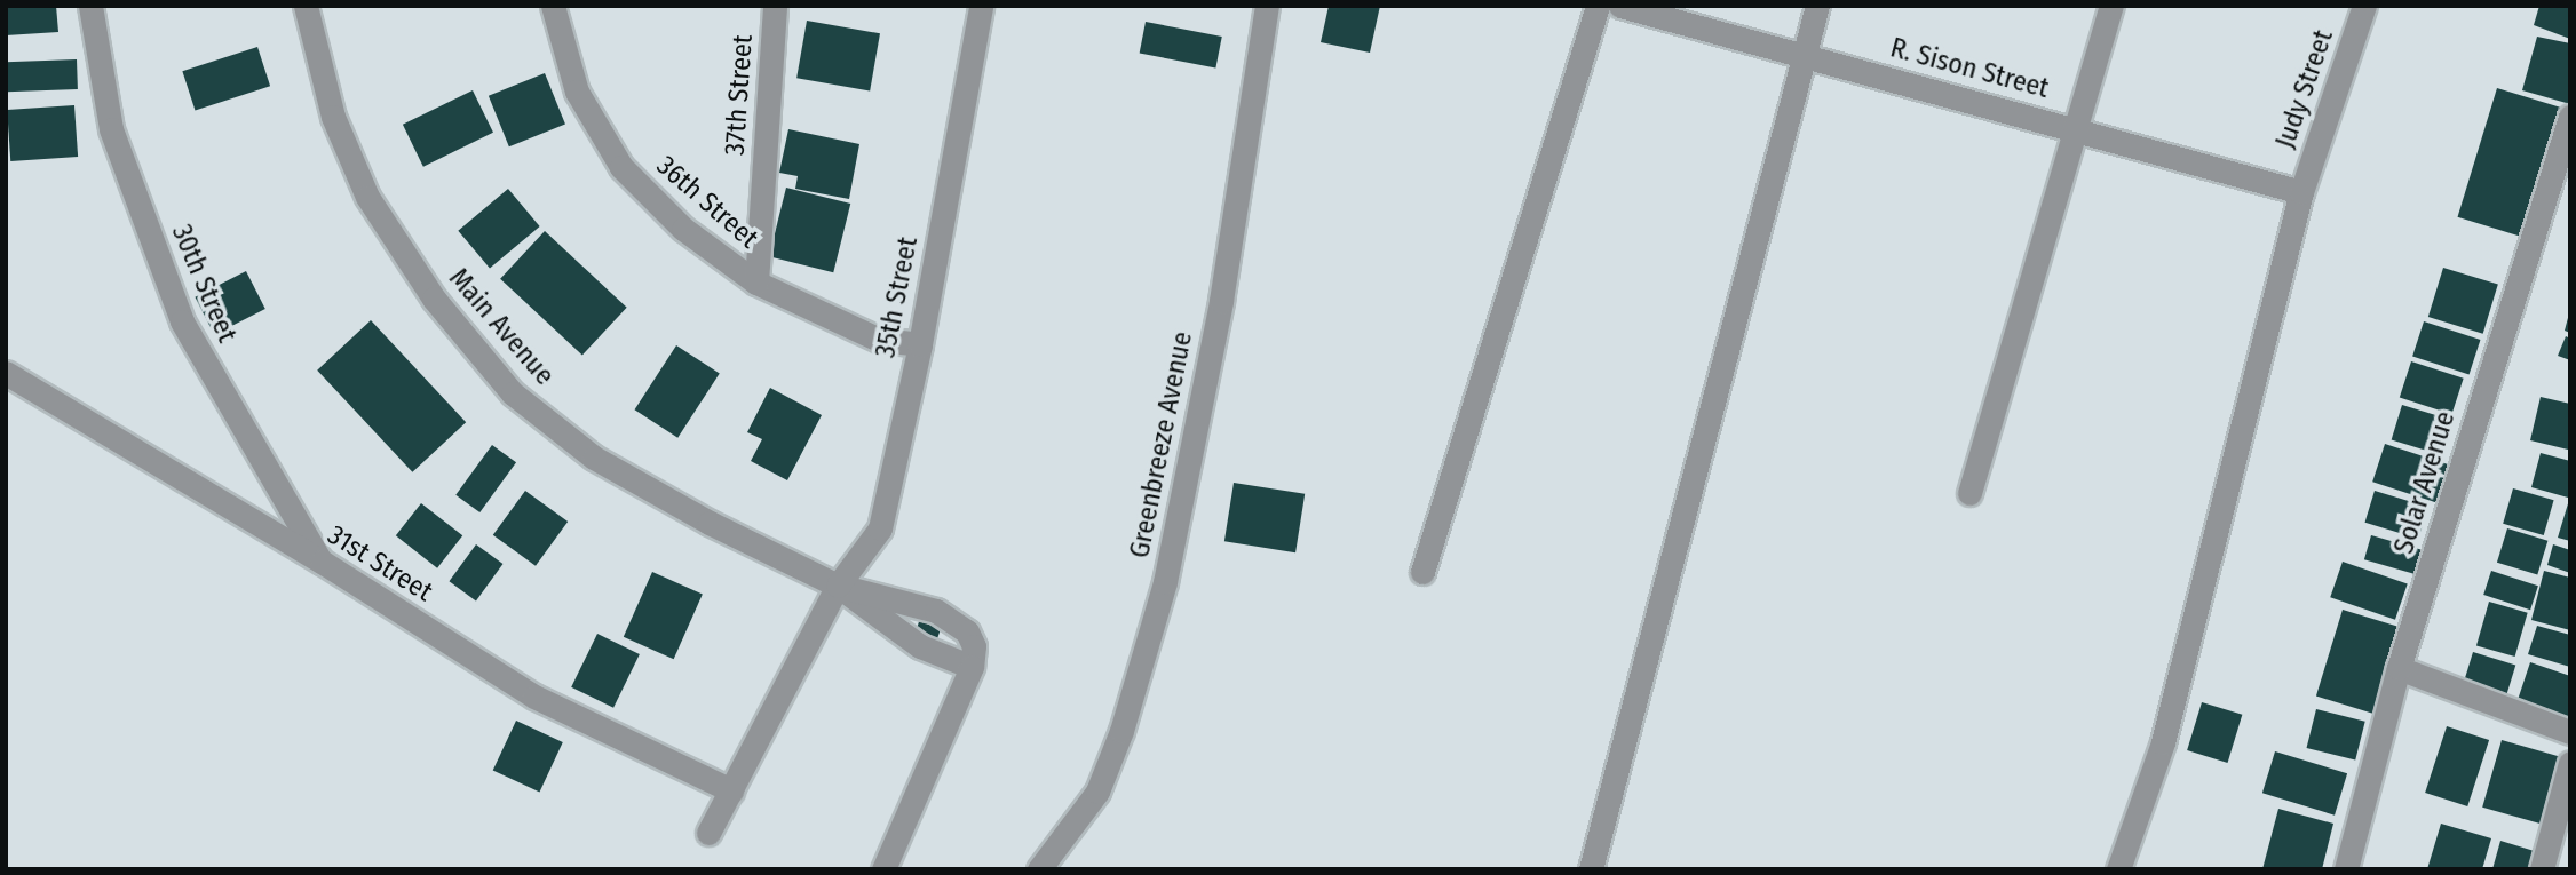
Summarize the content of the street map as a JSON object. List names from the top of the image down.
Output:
{
  "streets": {
    "street": [
      "R. Sison Street",
      "Judy Street",
      "37th Street",
      "36th Street",
      "30th Street",
      "35th Street",
      "Main Avenue",
      "Greenbreeze Avenue",
      "Solar Avenue",
      "31st Street"
    ]
  },
  "crossings": [
    ["R. Sison Street", "Judy Street"],
    ["37th Street", "36th Street"],
    ["36th Street", "35th Street"],
    ["30th Street", "31st Street"],
    ["35th Street", "Main Avenue"]
  ]
}
